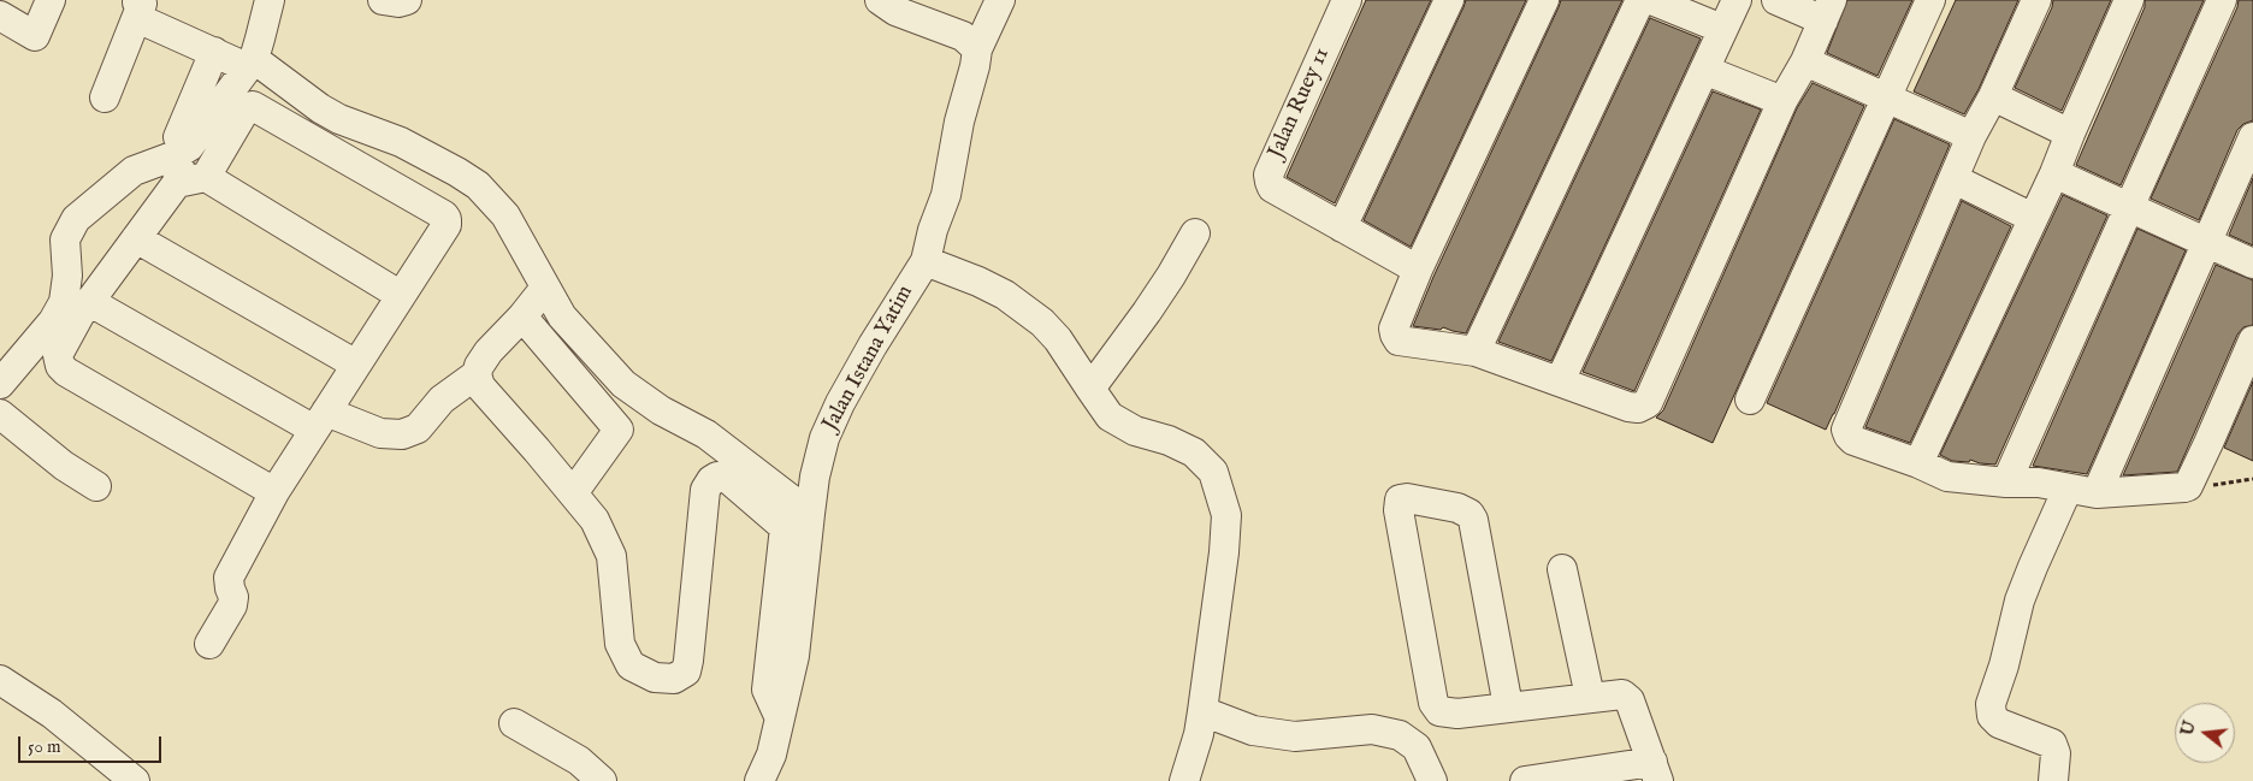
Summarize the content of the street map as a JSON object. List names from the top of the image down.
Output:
{
  "streets": {
    "street": ["Jalan Ruey 11", "Jalan Istana Yatim"]
  },
  "scale_bar": "50 m",
  "north": "left"
}
